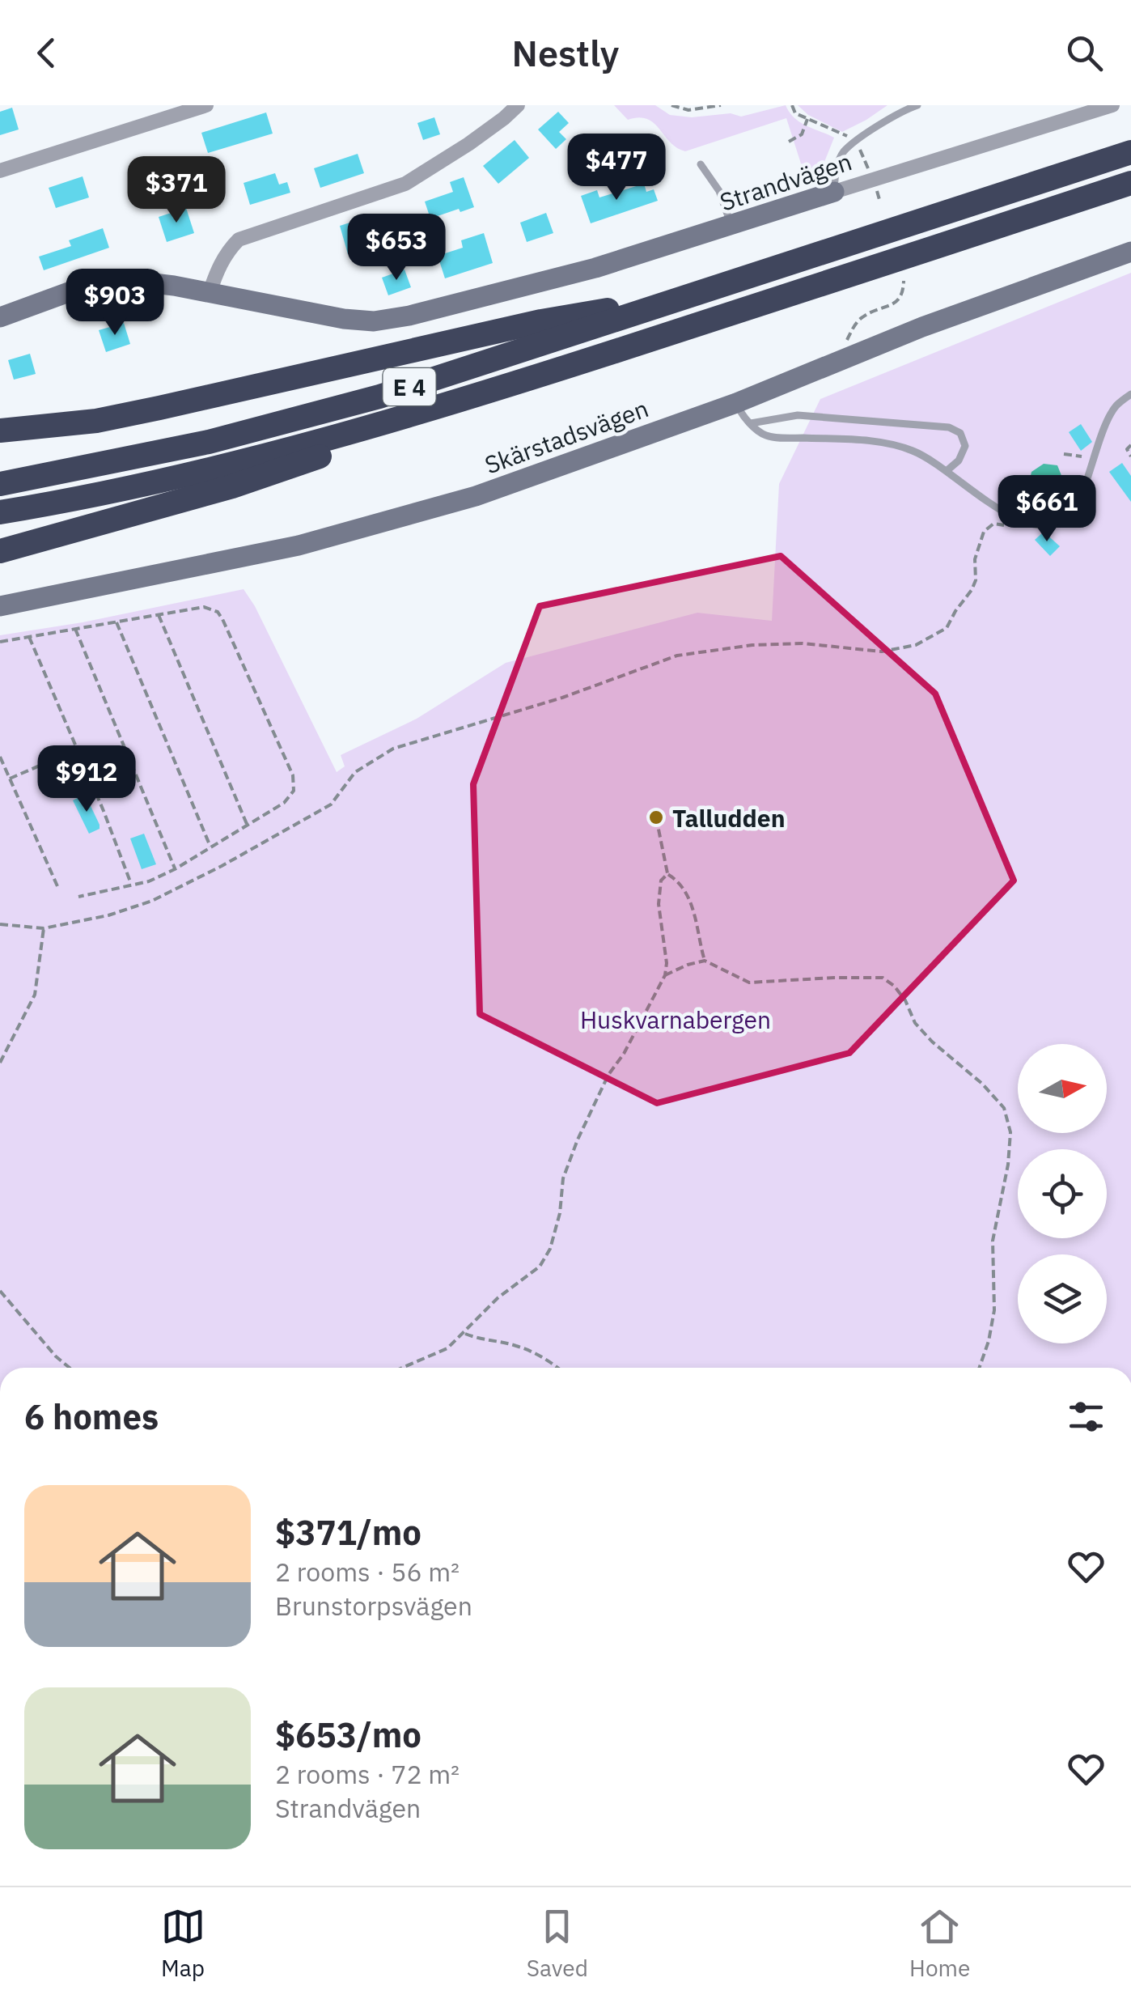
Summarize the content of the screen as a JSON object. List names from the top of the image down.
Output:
{
  "streets": {
    "highway": ["E 4"],
    "main road": ["Strandvägen", "Skärstadsvägen"]
  },
  "parks": ["Huskvarnabergen"],
  "places": ["Talludden"],
  "north": "right",
  "page": {
    "header": "Nestly",
    "price": [
      "$477",
      "$371",
      "$653",
      "$903",
      "$661",
      "$912"
    ],
    "heading": "6 homes",
    "list": [
      {
        "name": "$371/mo",
        "note": "2 rooms · 56 m² · Brunstorpsvägen"
      },
      {
        "name": "$653/mo",
        "note": "2 rooms · 72 m² · Strandvägen"
      }
    ],
    "tabs": ["Map", "Saved", "Home"]
  }
}
